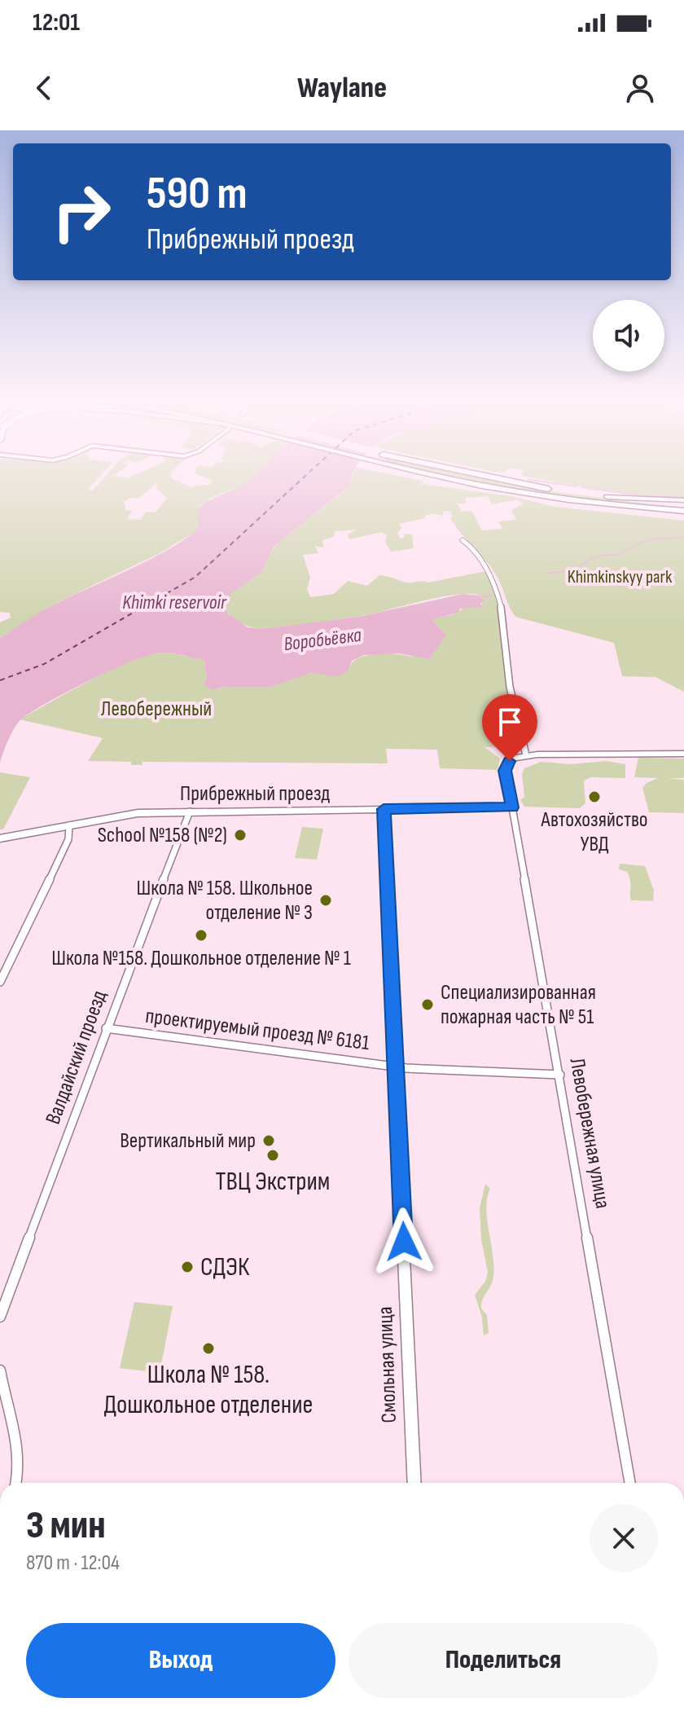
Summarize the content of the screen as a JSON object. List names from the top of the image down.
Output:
{
  "streets": {
    "street": [
      "Прибрежный проезд",
      "проектируемый проезд № 6181",
      "Валдайский проезд",
      "Левобережная улица",
      "Смольная улица"
    ]
  },
  "crossings": [
    ["Прибрежный проезд", "Валдайский проезд"],
    ["Прибрежный проезд", "Левобережная улица"],
    ["Прибрежный проезд", "Смольная улица"],
    ["проектируемый проезд № 6181", "Валдайский проезд"],
    ["проектируемый проезд № 6181", "Левобережная улица"],
    ["проектируемый проезд № 6181", "Смольная улица"]
  ],
  "water": ["Khimki reservoir", "Воробьёвка"],
  "parks": ["Khimkinskyy park", "Левобережный"],
  "places": [
    "Автохозяйство УВД",
    "School №158 (№2)",
    "Школа № 158. Школьное отделение № 3",
    "Школа №158. Дошкольное отделение № 1",
    "Cпециализированная пожарная часть № 51",
    "Вертикальный мир",
    "ТВЦ Экстрим",
    "СДЭК",
    "Школа № 158. Дошкольное отделение"
  ],
  "page": {
    "status": "12:01",
    "header": "Waylane",
    "turn": ["590 m", "Прибрежный проезд"],
    "heading": ["3 мин", "870 m · 12:04"],
    "buttons": ["Выход", "Поделиться"]
  }
}
